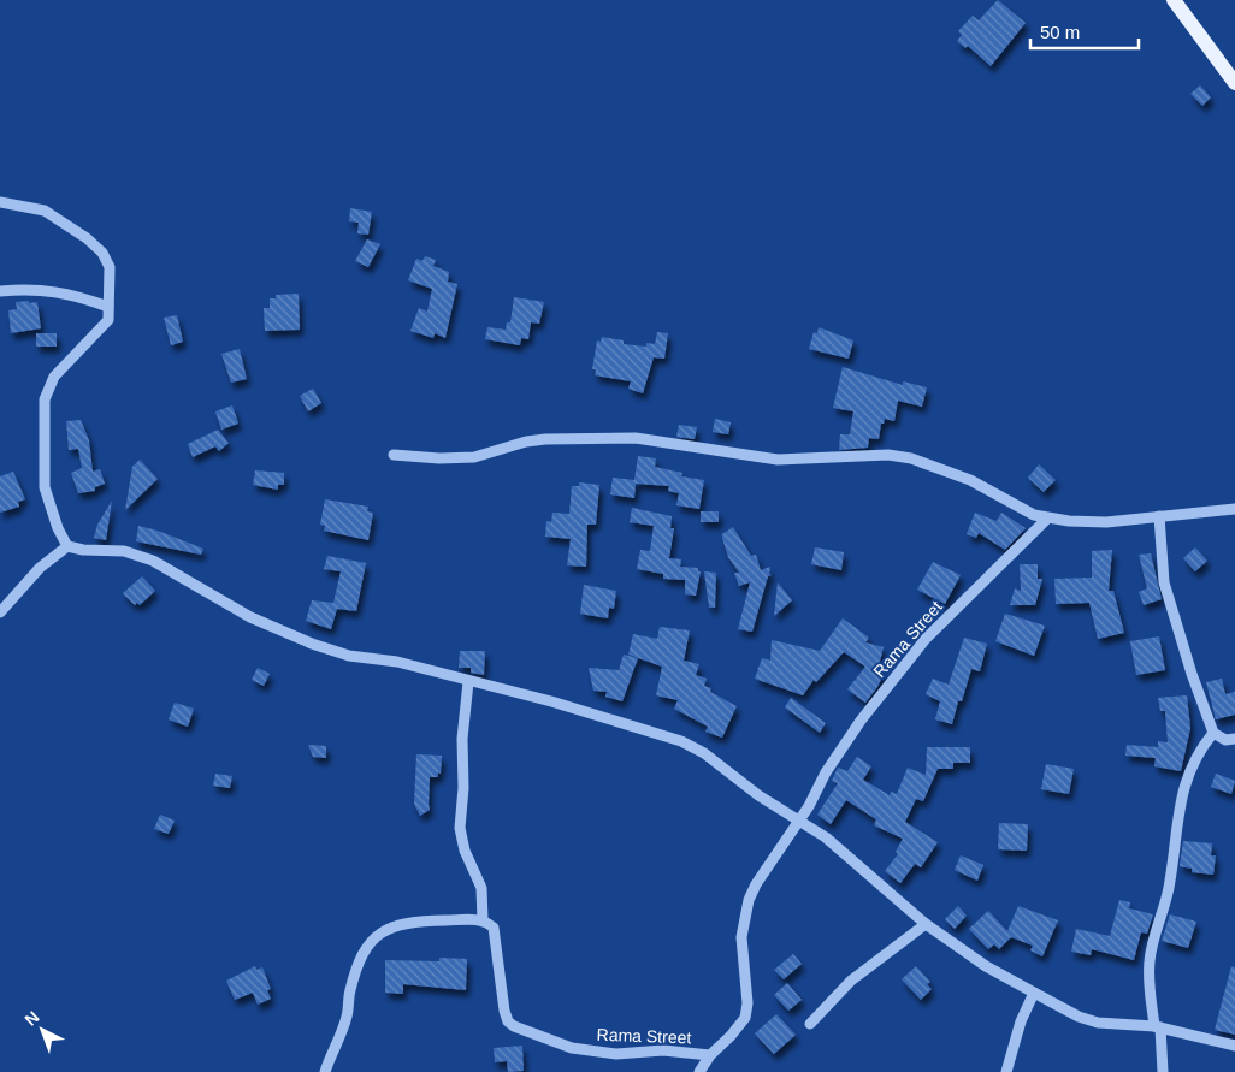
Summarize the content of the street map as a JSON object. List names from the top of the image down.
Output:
{
  "streets": {
    "street": ["Rama Street"]
  },
  "scale_bar": "50 m",
  "north": "top left"
}
